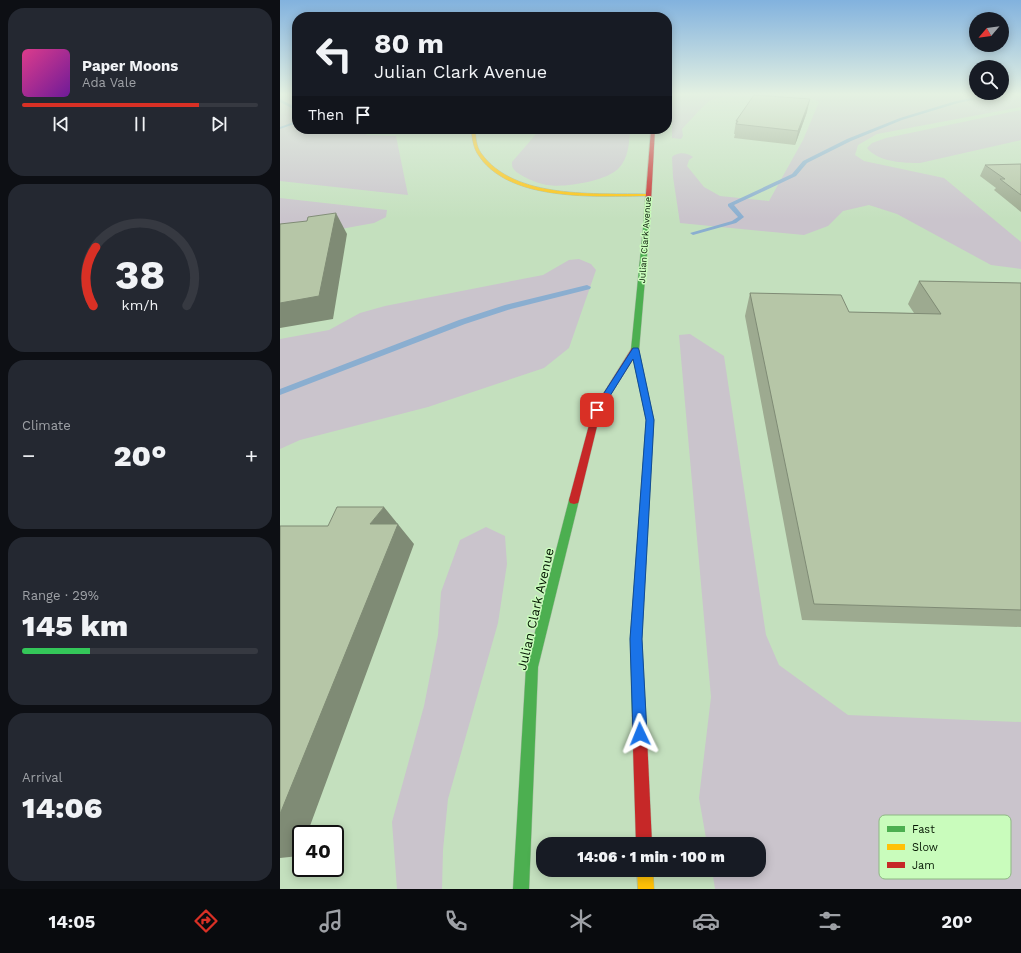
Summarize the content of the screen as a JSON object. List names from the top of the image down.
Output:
{
  "streets": {
    "street": ["Julian Clark Avenue"]
  },
  "legend": ["Fast", "Slow", "Jam"],
  "north": "bottom left",
  "page": {
    "turn": ["80 m", "Julian Clark Avenue"],
    "song": ["Paper Moons", "Ada Vale"],
    "then": "Then",
    "tile": [
      "Climate",
      ["Range · 29%", "145 km"],
      ["Arrival", "14:06"]
    ],
    "heat": ["−", "20°", "+"],
    "limit": "40",
    "trip": "14:06 · 1 min · 100 m",
    "tabs": ["14:05", "20°"],
    "gauge": ["38", "km/h"]
  }
}
